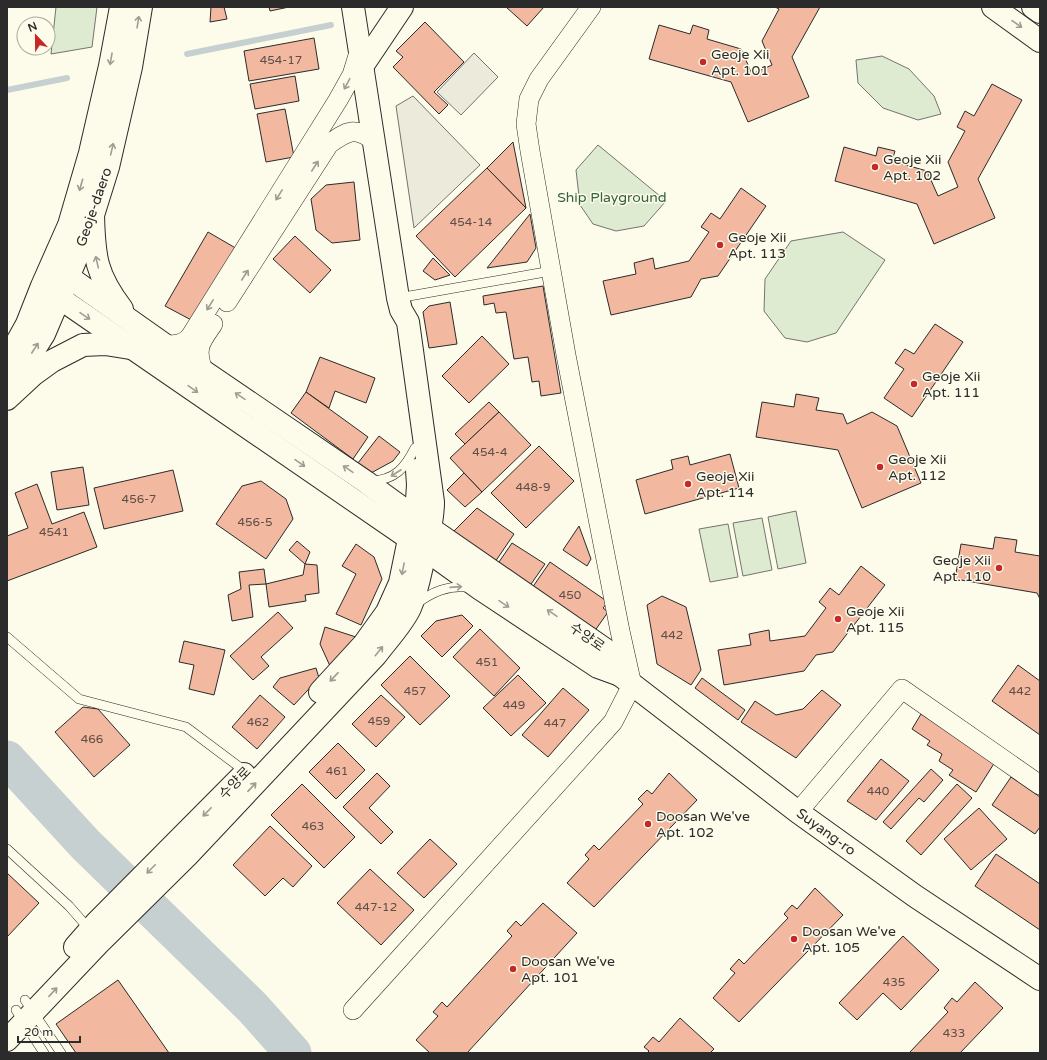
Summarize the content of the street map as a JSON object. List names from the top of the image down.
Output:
{
  "streets": {
    "street": ["Geoje-daero", "수양로", "Suyang-ro"]
  },
  "crossings": [
    ["수양로", "Suyang-ro"]
  ],
  "parks": ["Ship Playground"],
  "places": [
    "Geoje Xii Apt. 101",
    "Geoje Xii Apt. 102",
    "Geoje Xii Apt. 113",
    "Geoje Xii Apt. 111",
    "Geoje Xii Apt. 112",
    "Geoje Xii Apt. 114",
    "Geoje Xii Apt. 110",
    "Geoje Xii Apt. 115",
    "Doosan We've Apt. 102",
    "Doosan We've Apt. 105",
    "Doosan We've Apt. 101"
  ],
  "house_numbers": [
    "454-17",
    "454-14",
    "454-4",
    "448-9",
    "456-7",
    "456-5",
    "4541",
    "450",
    "442",
    "451",
    "457",
    "442",
    "449",
    "459",
    "462",
    "447",
    "466",
    "461",
    "440",
    "463",
    "447-12",
    "435",
    "433"
  ],
  "scale_bar": "20 m",
  "north": "top"
}
